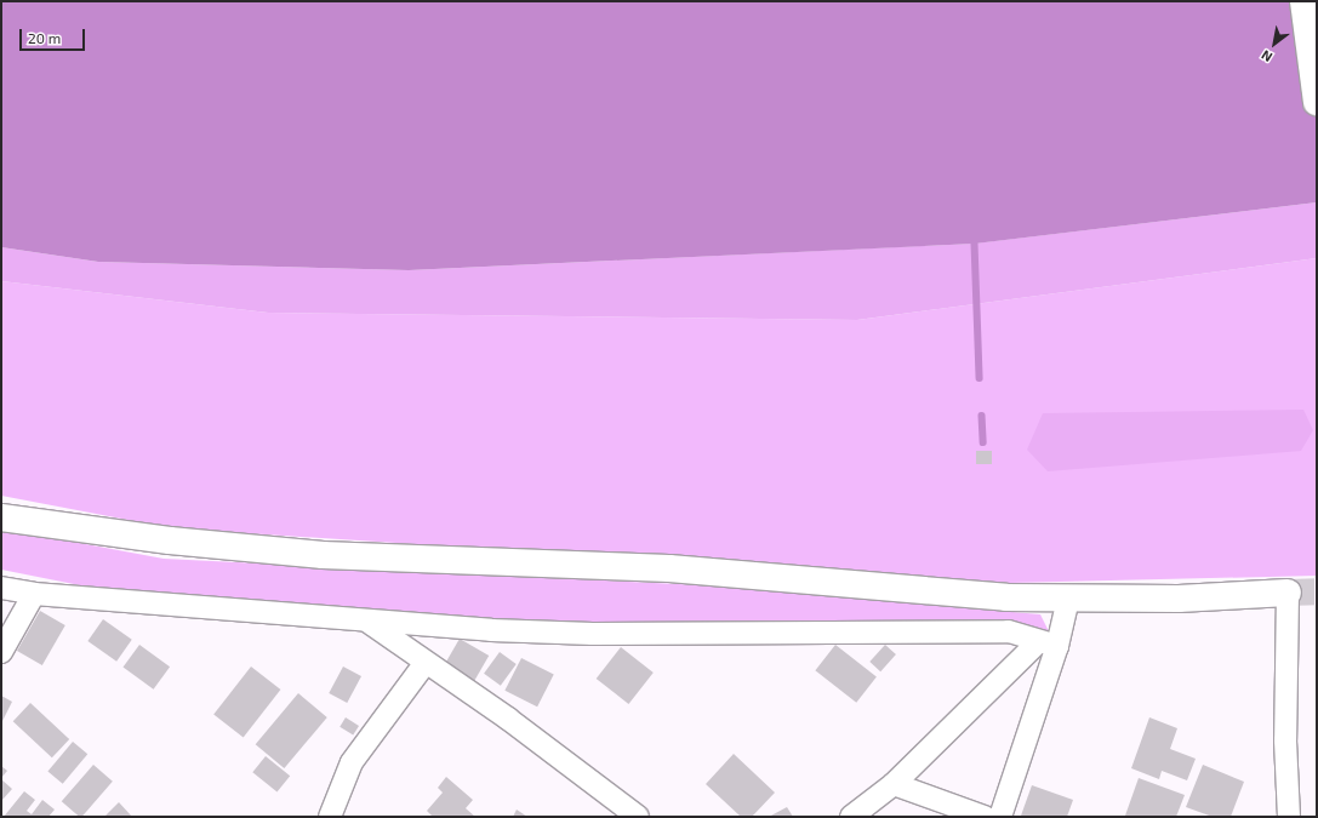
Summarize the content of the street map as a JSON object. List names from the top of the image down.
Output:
{
  "scale_bar": "20 m",
  "north": "bottom left"
}
